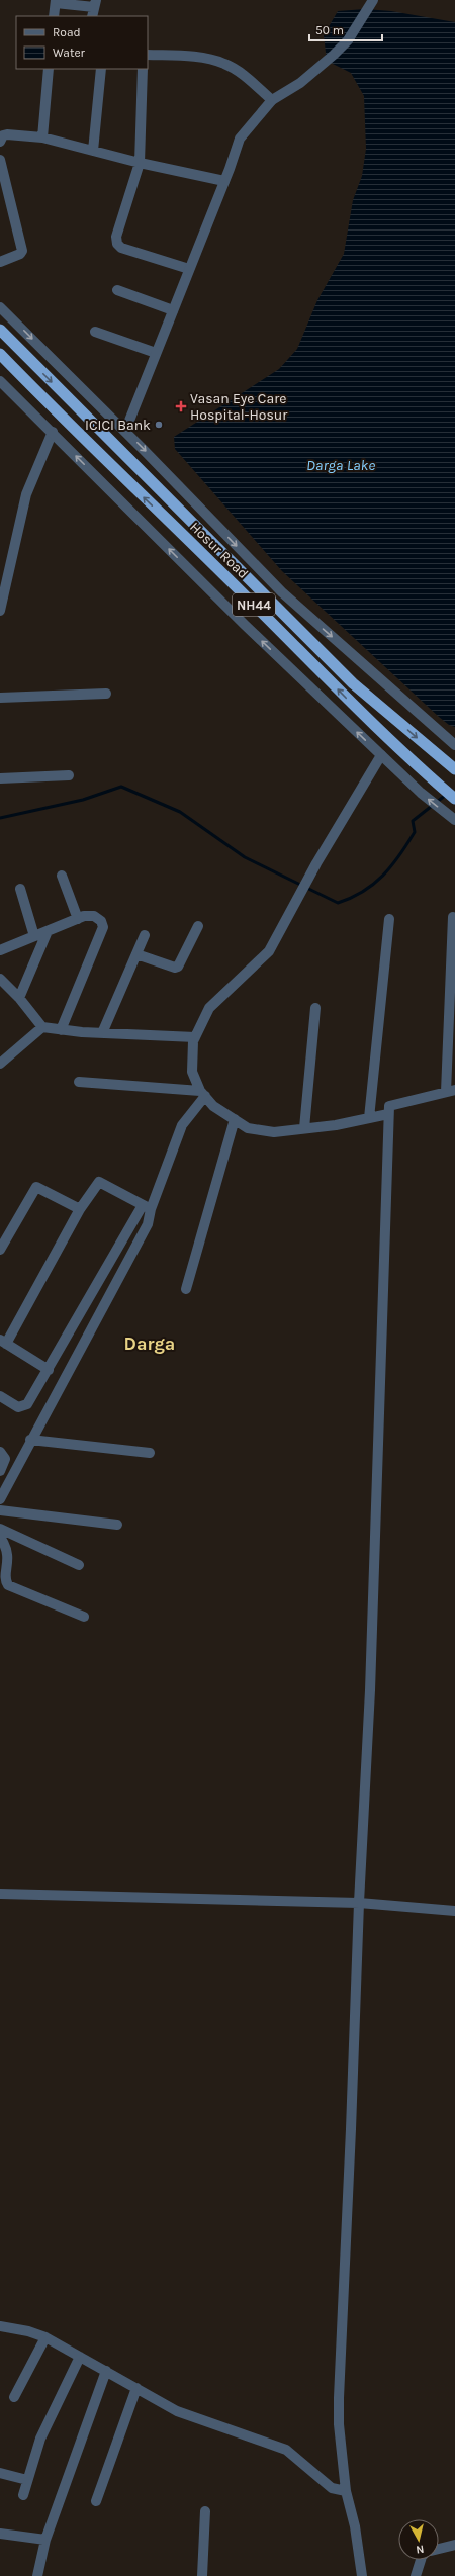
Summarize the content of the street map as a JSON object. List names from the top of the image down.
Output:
{
  "streets": {
    "highway": ["Hosur Road", "NH44"]
  },
  "districts": ["Darga"],
  "water": ["Darga Lake"],
  "places": {
    "health": ["Vasan Eye Care Hospital-Hosur"],
    "other": ["ICICI Bank"]
  },
  "legend": ["Road", "Water"],
  "scale_bar": "50 m",
  "north": "bottom"
}
